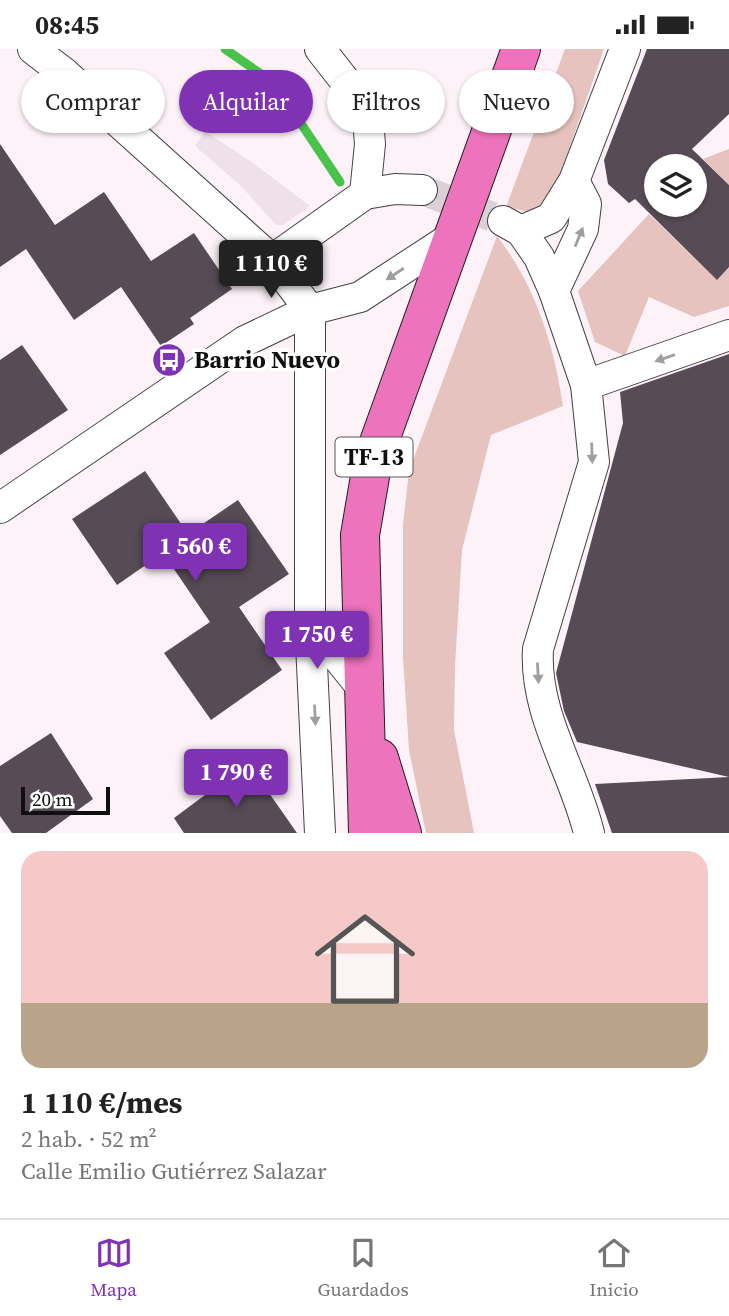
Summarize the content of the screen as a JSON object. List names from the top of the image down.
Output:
{
  "streets": {
    "main road": ["TF-13"]
  },
  "places": {
    "bus stop": ["Barrio Nuevo"]
  },
  "scale_bar": "20 m",
  "page": {
    "status": "08:45",
    "chip": [
      "Comprar",
      "Alquilar",
      "Filtros",
      "Nuevo"
    ],
    "price": [
      "1 110 €",
      "1 560 €",
      "1 750 €",
      "1 790 €"
    ],
    "scale": "20 m",
    "list": [
      {
        "name": "1 110 €/mes",
        "note": "2 hab. · 52 m² · Calle Emilio Gutiérrez Salazar"
      }
    ],
    "tabs": ["Mapa", "Guardados", "Inicio"]
  }
}
